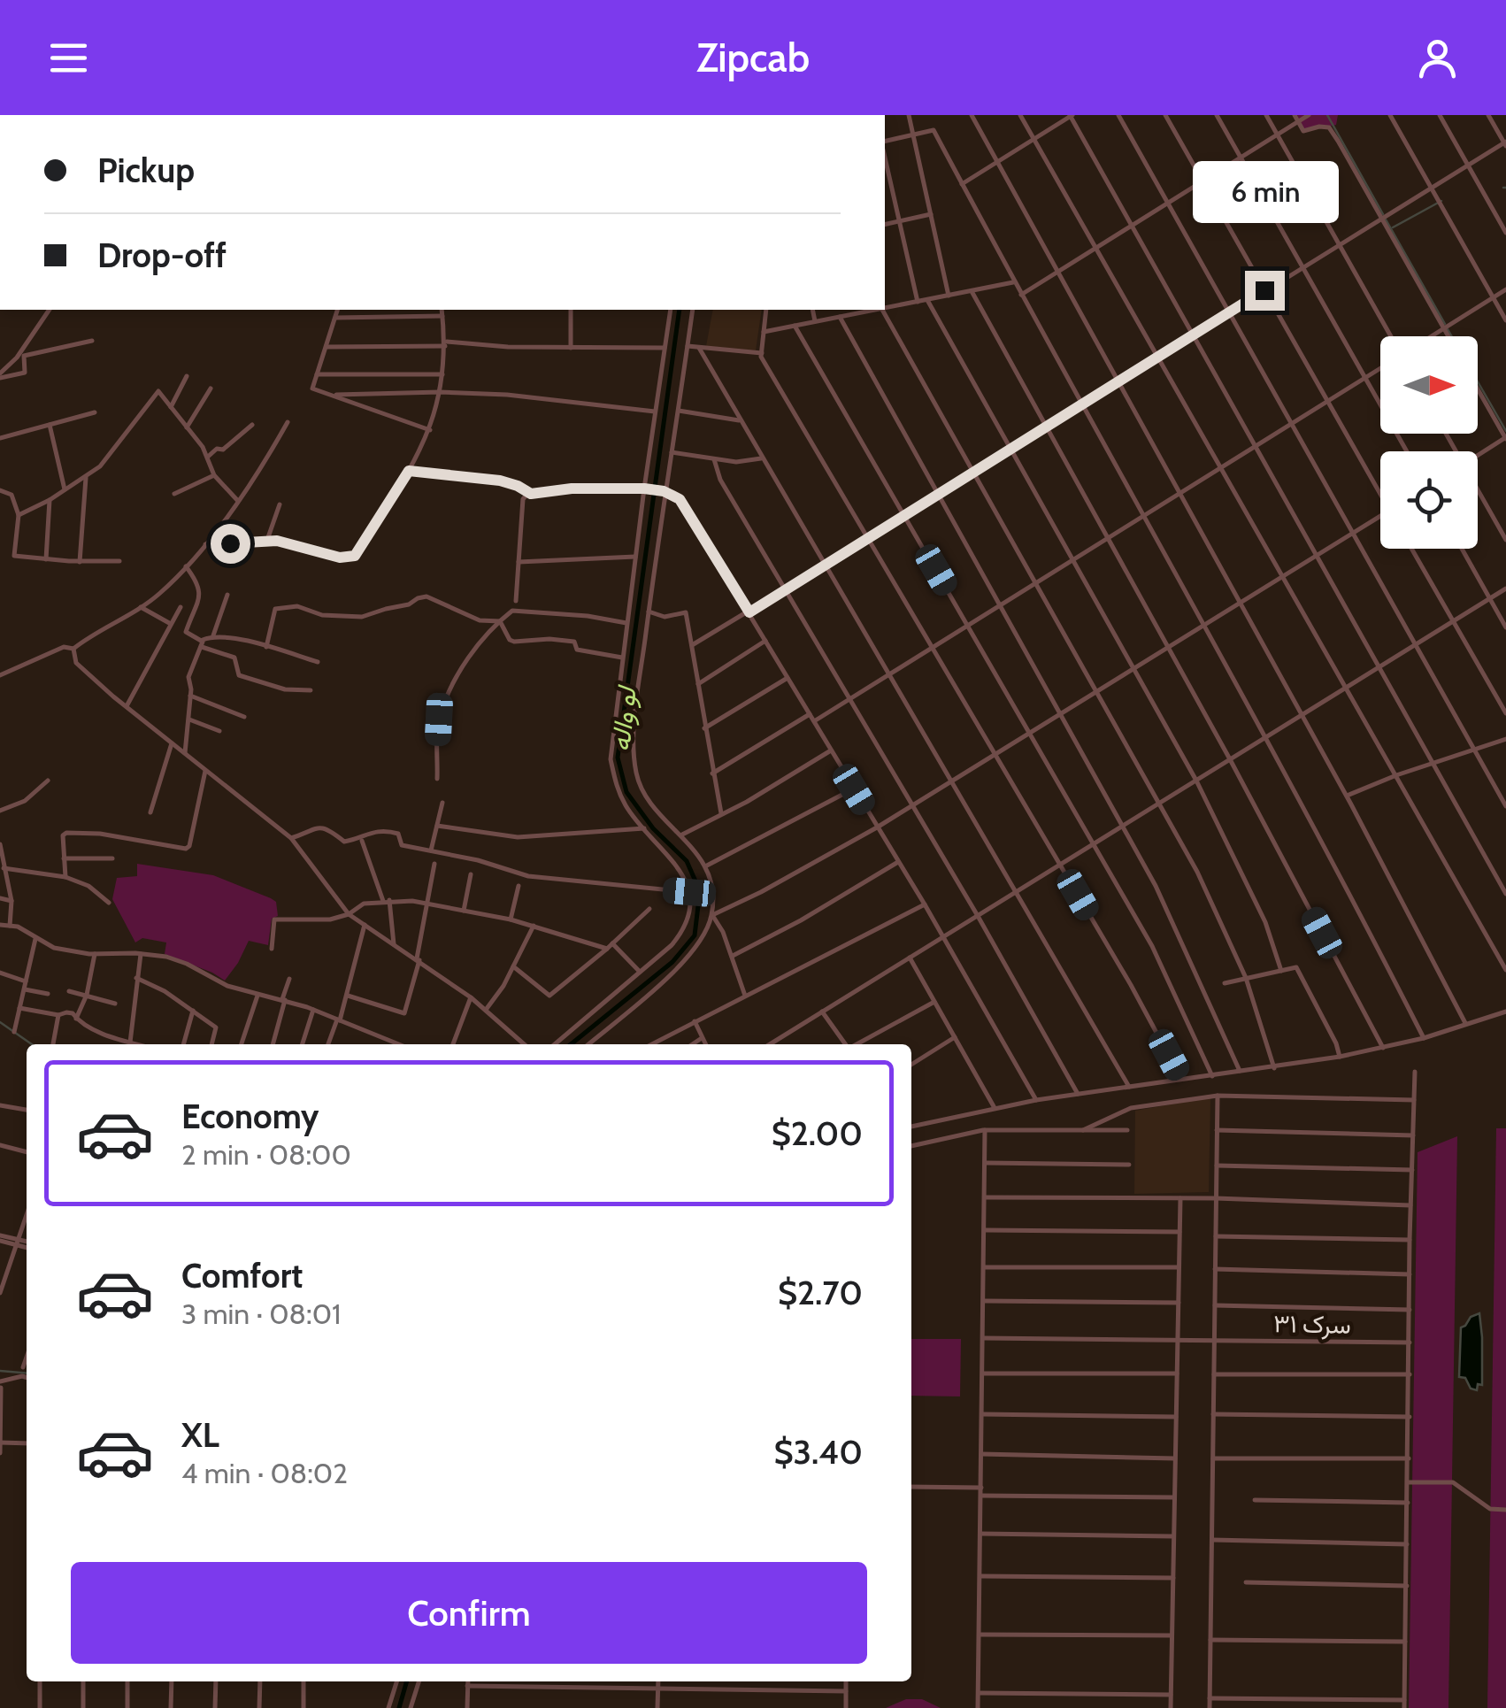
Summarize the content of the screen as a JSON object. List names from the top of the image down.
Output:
{
  "streets": {
    "street": ["سرک ۳۱"]
  },
  "water": ["لو واله"],
  "north": "right",
  "page": {
    "header": "Zipcab",
    "banner": ["Pickup", "Drop-off"],
    "bubble": "6 min",
    "list": [
      {
        "name": "Economy",
        "note": "2 min · 08:00",
        "value": "$2.00"
      },
      {
        "name": "Comfort",
        "note": "3 min · 08:01",
        "value": "$2.70"
      },
      {
        "name": "XL",
        "note": "4 min · 08:02",
        "value": "$3.40"
      }
    ],
    "buttons": "Confirm"
  }
}
